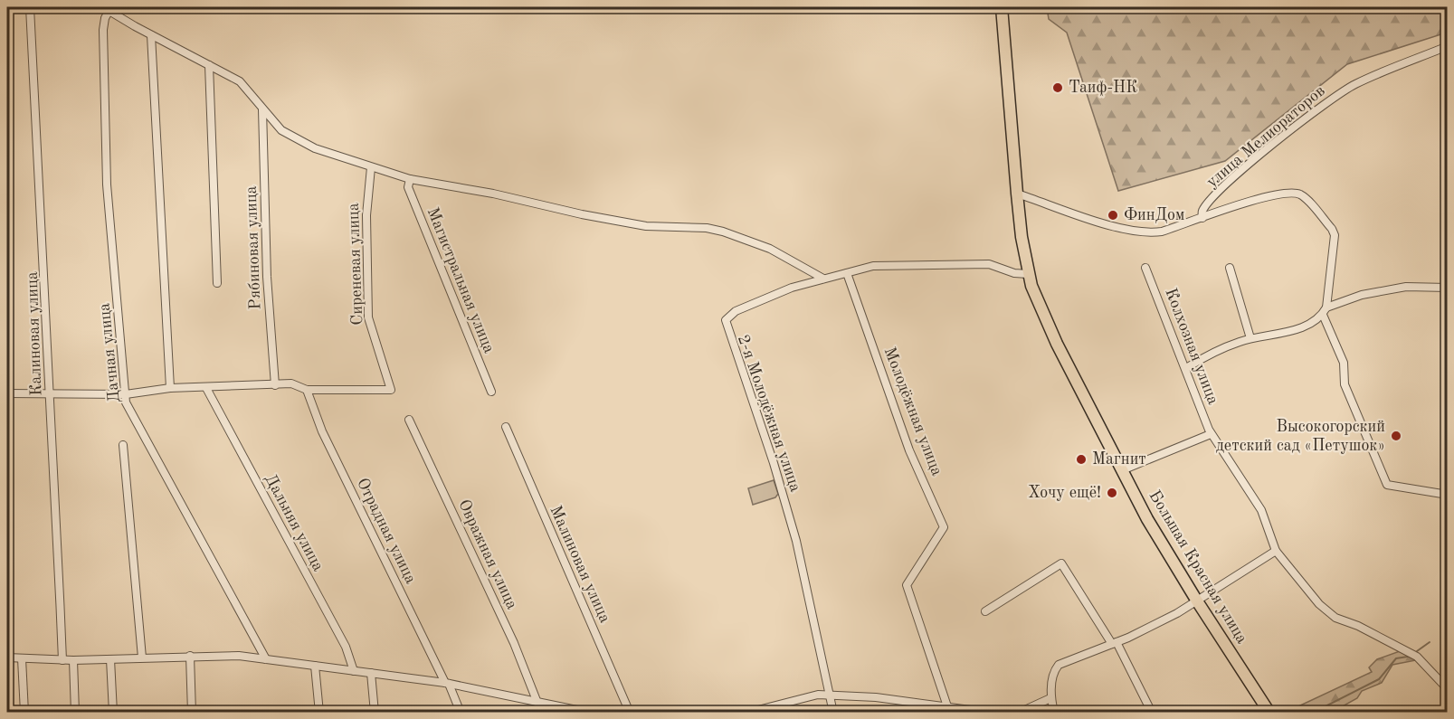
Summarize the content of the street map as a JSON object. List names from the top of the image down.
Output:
{
  "streets": {
    "main road": ["Большая Красная улица"],
    "street": [
      "улица Мелиораторов",
      "Рябиновая улица",
      "Сиреневая улица",
      "Магистральная улица",
      "Калиновая улица",
      "Колхозная улица",
      "Дачная улица",
      "Молодёжная улица",
      "2-я Молодёжная улица",
      "Дальняя улица",
      "Отрадная улица",
      "Овражная улица",
      "Малиновая улица"
    ]
  },
  "crossings": [
    ["Сиреневая улица", "Отрадная улица"],
    ["Молодёжная улица", "2-я Молодёжная улица"],
    ["2-я Молодёжная улица", "Большая Красная улица"]
  ],
  "places": [
    "Таиф-НК",
    "ФинДом",
    "Высокогорский детский сад «Петушок»",
    "Магнит",
    "Хочу ещё!"
  ]
}
